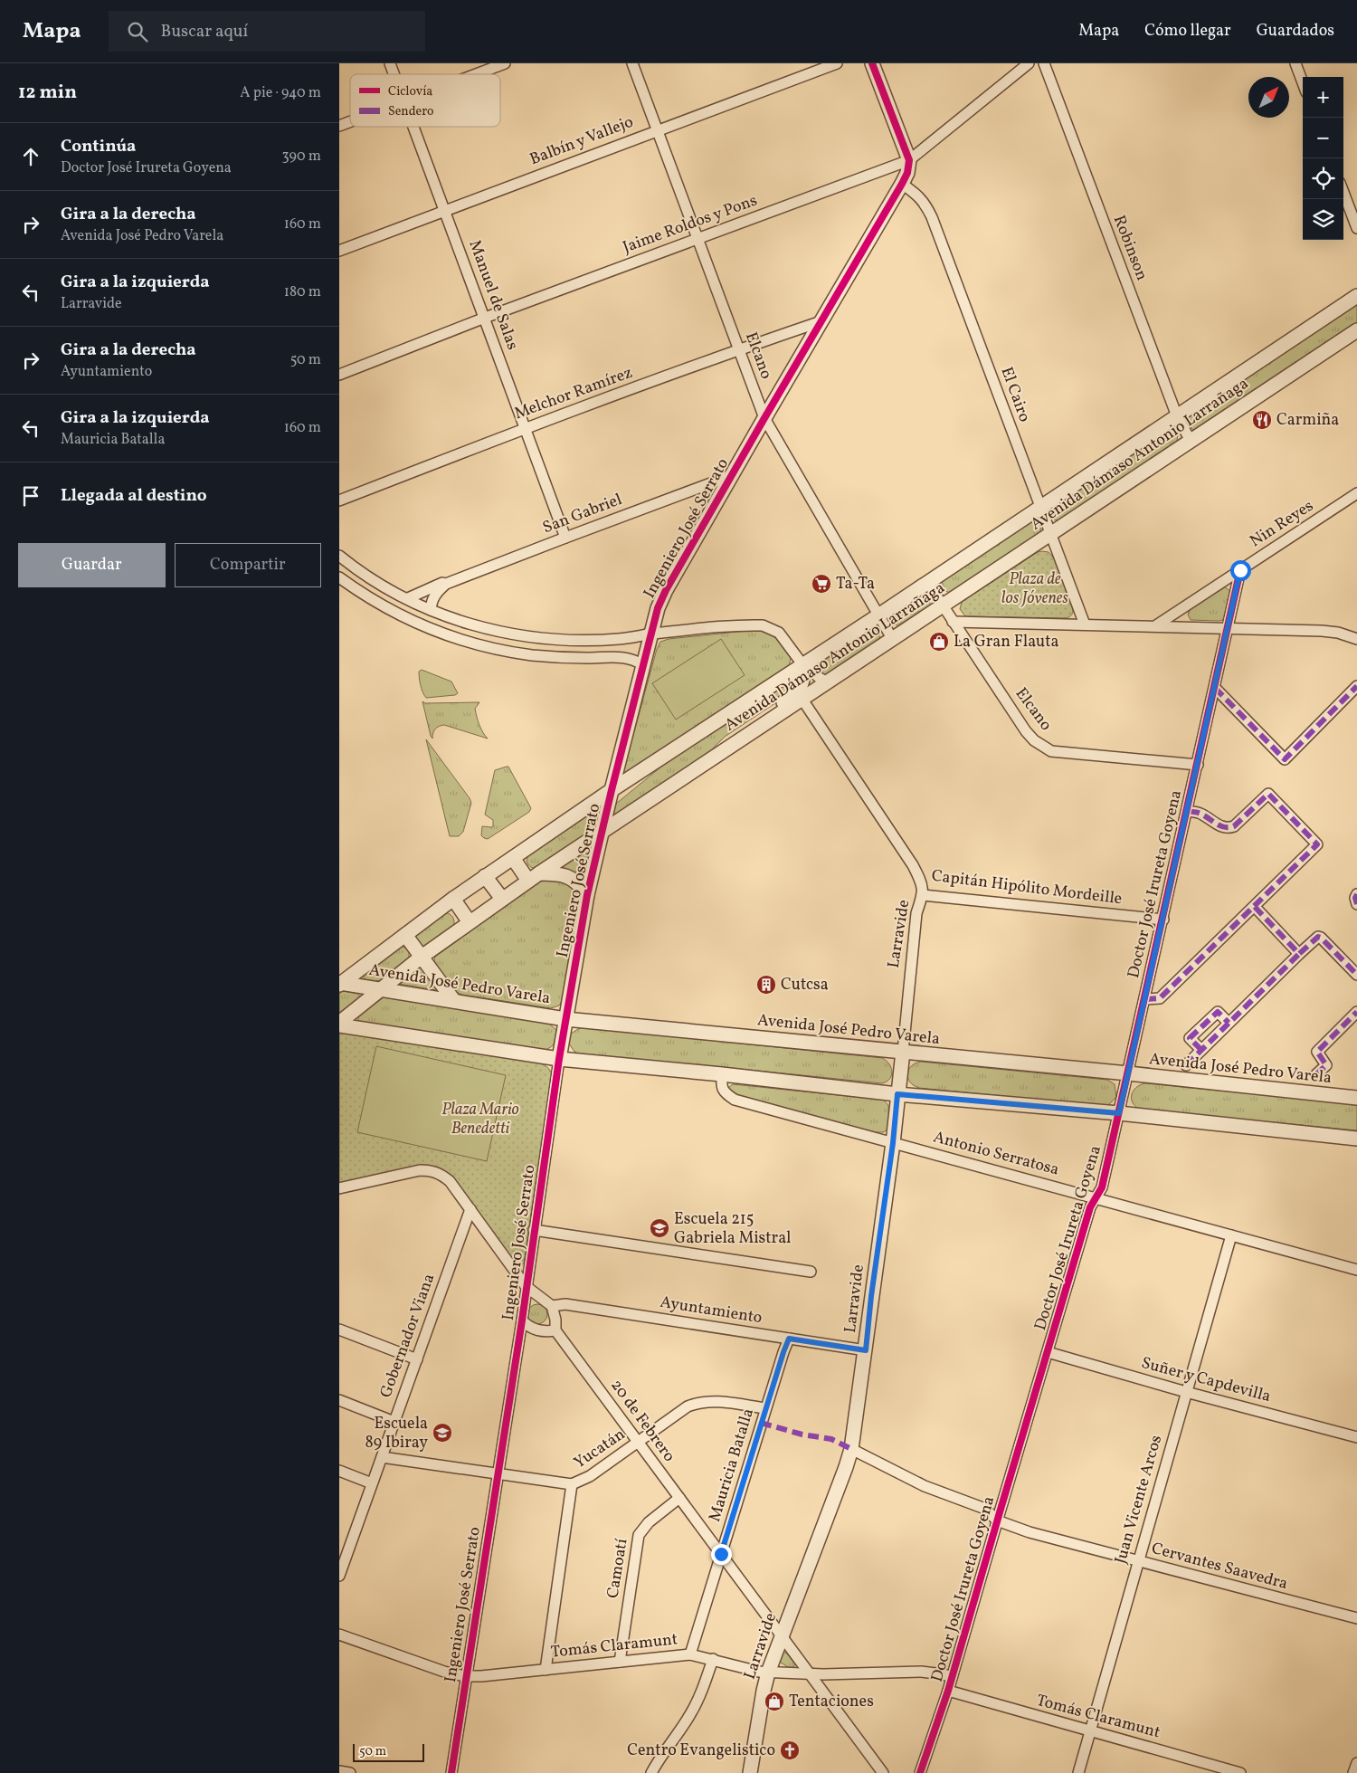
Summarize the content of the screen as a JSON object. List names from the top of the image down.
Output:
{
  "streets": {
    "street": [
      "Balbín y Vallejo",
      "Jaime Roldos y Pons",
      "Robinson",
      "Manuel de Salas",
      "Elcano",
      "Melchor Ramírez",
      "El Cairo",
      "Avenida Dámaso Antonio Larrañaga",
      "San Gabriel",
      "Nin Reyes",
      "Ingeniero José Serrato",
      "Doctor José Irureta Goyena",
      "Capitán Hipólito Mordeille",
      "Larravide",
      "Avenida José Pedro Varela",
      "Antonio Serratosa",
      "Ayuntamiento",
      "Gobernador Viana",
      "Suñer y Capdevilla",
      "20 de Febrero",
      "Yucatán",
      "Mauricia Batalla",
      "Juan Vicente Arcos",
      "Cervantes Saavedra",
      "Camoatí",
      "Tomás Claramunt"
    ]
  },
  "crossings": [
    ["Balbín y Vallejo", "Manuel de Salas"],
    ["Balbín y Vallejo", "Elcano"],
    ["Jaime Roldos y Pons", "Manuel de Salas"],
    ["Jaime Roldos y Pons", "Elcano"],
    ["Jaime Roldos y Pons", "Ingeniero José Serrato"],
    ["Robinson", "Avenida Dámaso Antonio Larrañaga"],
    ["Manuel de Salas", "Melchor Ramírez"],
    ["Manuel de Salas", "San Gabriel"],
    ["Elcano", "Melchor Ramírez"],
    ["Elcano", "Avenida Dámaso Antonio Larrañaga"],
    ["Elcano", "Ingeniero José Serrato"],
    ["Elcano", "Doctor José Irureta Goyena"],
    ["Melchor Ramírez", "Ingeniero José Serrato"],
    ["El Cairo", "Avenida Dámaso Antonio Larrañaga"],
    ["El Cairo", "Ingeniero José Serrato"],
    ["Avenida Dámaso Antonio Larrañaga", "Ingeniero José Serrato"],
    ["Avenida Dámaso Antonio Larrañaga", "Capitán Hipólito Mordeille"],
    ["Avenida Dámaso Antonio Larrañaga", "Avenida José Pedro Varela"],
    ["San Gabriel", "Ingeniero José Serrato"],
    ["Nin Reyes", "Doctor José Irureta Goyena"],
    ["Ingeniero José Serrato", "Avenida José Pedro Varela"],
    ["Ingeniero José Serrato", "20 de Febrero"],
    ["Ingeniero José Serrato", "Tomás Claramunt"],
    ["Doctor José Irureta Goyena", "Capitán Hipólito Mordeille"],
    ["Doctor José Irureta Goyena", "Avenida José Pedro Varela"],
    ["Doctor José Irureta Goyena", "Antonio Serratosa"],
    ["Doctor José Irureta Goyena", "Suñer y Capdevilla"],
    ["Doctor José Irureta Goyena", "Cervantes Saavedra"],
    ["Doctor José Irureta Goyena", "Tomás Claramunt"],
    ["Capitán Hipólito Mordeille", "Larravide"],
    ["Larravide", "Avenida José Pedro Varela"],
    ["Larravide", "Antonio Serratosa"],
    ["Larravide", "Ayuntamiento"],
    ["Larravide", "20 de Febrero"],
    ["Larravide", "Cervantes Saavedra"],
    ["Larravide", "Tomás Claramunt"],
    ["Antonio Serratosa", "Juan Vicente Arcos"],
    ["Ayuntamiento", "20 de Febrero"],
    ["Ayuntamiento", "Mauricia Batalla"],
    ["Suñer y Capdevilla", "Juan Vicente Arcos"],
    ["20 de Febrero", "Yucatán"],
    ["20 de Febrero", "Mauricia Batalla"],
    ["20 de Febrero", "Camoatí"],
    ["20 de Febrero", "Tomás Claramunt"],
    ["Yucatán", "Mauricia Batalla"],
    ["Yucatán", "Tomás Claramunt"],
    ["Mauricia Batalla", "Tomás Claramunt"],
    ["Juan Vicente Arcos", "Cervantes Saavedra"],
    ["Juan Vicente Arcos", "Tomás Claramunt"],
    ["Camoatí", "Tomás Claramunt"]
  ],
  "parks": ["Plaza de los Jóvenes", "Plaza Mario Benedetti"],
  "places": {
    "restaurant": ["Carmiña"],
    "supermarket": ["Ta-Ta"],
    "shop": ["La Gran Flauta", "Tentaciones"],
    "building": ["Cutcsa"],
    "school or university": ["Escuela 215 Gabriela Mistral", "Escuela 89 Ibiray"],
    "church": ["Centro Evangelistico"]
  },
  "legend": ["Ciclovía", "Sendero"],
  "scale_bar": "50 m",
  "north": "top right",
  "page": {
    "header": "Mapa",
    "search": "Buscar aquí",
    "nav": ["Mapa", "Cómo llegar", "Guardados"],
    "heading": ["12 min", "A pie · 940 m"],
    "map_buttons": ["+", "−"],
    "list": [
      ["Continúa", "Doctor José Irureta Goyena", "390 m"],
      ["Gira a la derecha", "Avenida José Pedro Varela", "160 m"],
      ["Gira a la izquierda", "Larravide", "180 m"],
      ["Gira a la derecha", "Ayuntamiento", "50 m"],
      ["Gira a la izquierda", "Mauricia Batalla", "160 m"],
      "Llegada al destino"
    ],
    "buttons": ["Guardar", "Compartir"],
    "scale": "50 m"
  }
}
